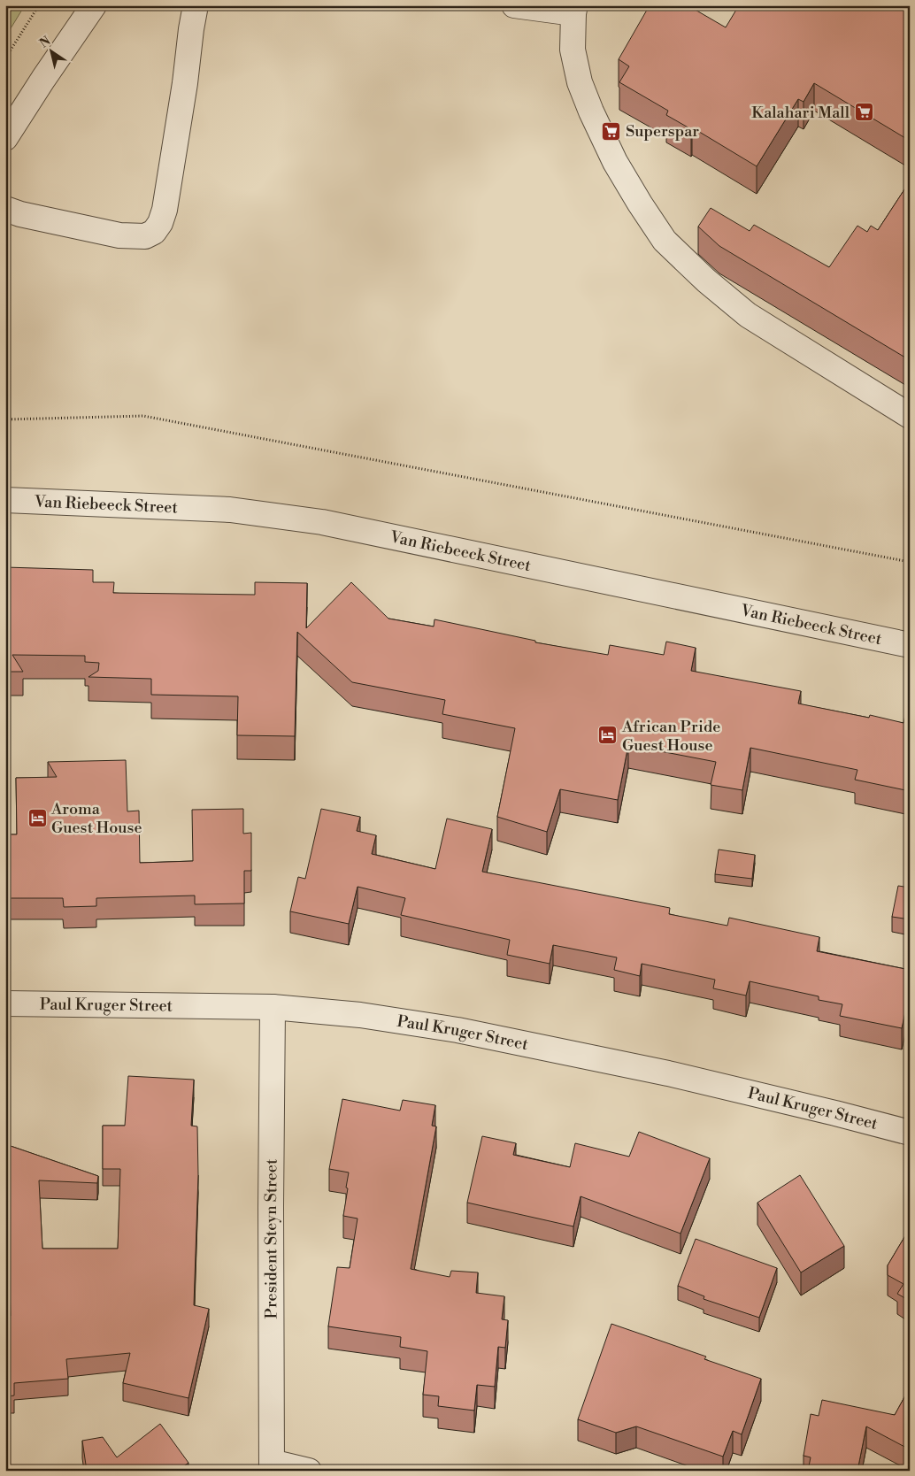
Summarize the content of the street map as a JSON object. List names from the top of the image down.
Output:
{
  "streets": {
    "street": ["Van Riebeeck Street", "Paul Kruger Street", "President Steyn Street"]
  },
  "crossings": [
    ["Paul Kruger Street", "President Steyn Street"]
  ],
  "places": {
    "supermarket": ["Kalahari Mall", "Superspar"],
    "hotel": ["African Pride Guest House", "Aroma Guest House"]
  },
  "north": "top left"
}
